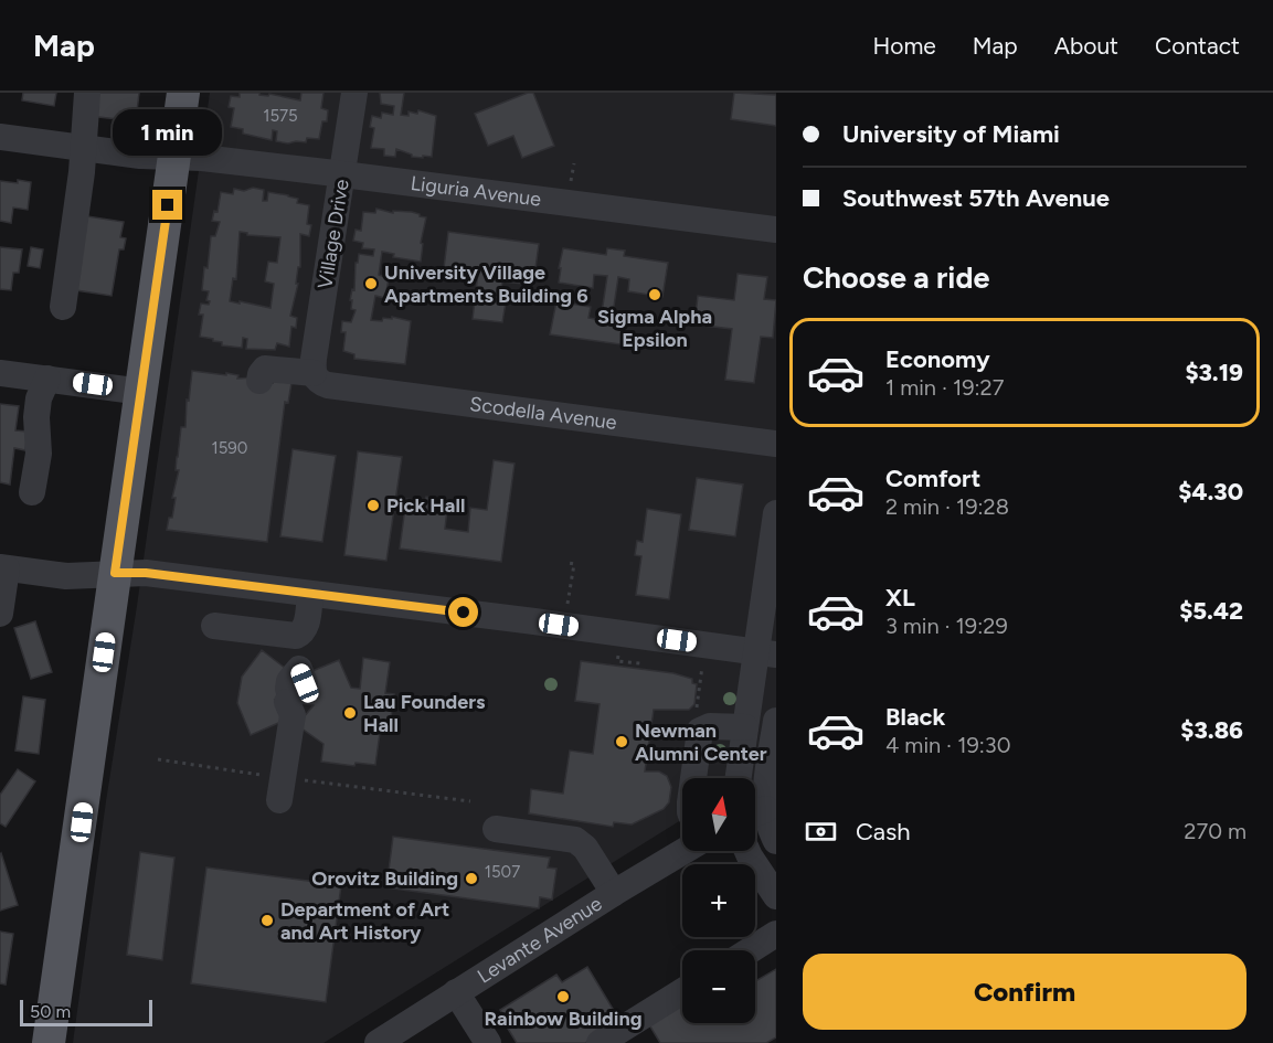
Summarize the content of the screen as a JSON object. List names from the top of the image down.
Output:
{
  "streets": {
    "street": [
      "Liguria Avenue",
      "Village Drive",
      "Scodella Avenue",
      "Levante Avenue"
    ]
  },
  "crossings": [
    ["Liguria Avenue", "Village Drive"],
    ["Village Drive", "Scodella Avenue"]
  ],
  "places": [
    "University Village Apartments Building 6",
    "Sigma Alpha Epsilon",
    "Pick Hall",
    "Lau Founders Hall",
    "Newman Alumni Center",
    "Orovitz Building",
    "Department of Art and Art History",
    "Rainbow Building"
  ],
  "house_numbers": ["1575", "1590", "1507"],
  "scale_bar": "50 m",
  "north": "top",
  "page": {
    "header": "Map",
    "nav": [
      "Home",
      "Map",
      "About",
      "Contact"
    ],
    "banner": ["University of Miami", "Southwest 57th Avenue"],
    "bubble": "1 min",
    "heading": "Choose a ride",
    "list": [
      {
        "name": "Economy",
        "note": "1 min · 19:27",
        "value": "$3.19"
      },
      {
        "name": "Comfort",
        "note": "2 min · 19:28",
        "value": "$4.30"
      },
      {
        "name": "XL",
        "note": "3 min · 19:29",
        "value": "$5.42"
      },
      {
        "name": "Black",
        "note": "4 min · 19:30",
        "value": "$3.86"
      }
    ],
    "map_buttons": ["+", "−"],
    "pay": ["Cash", "270 m"],
    "buttons": "Confirm",
    "scale": "50 m"
  }
}
